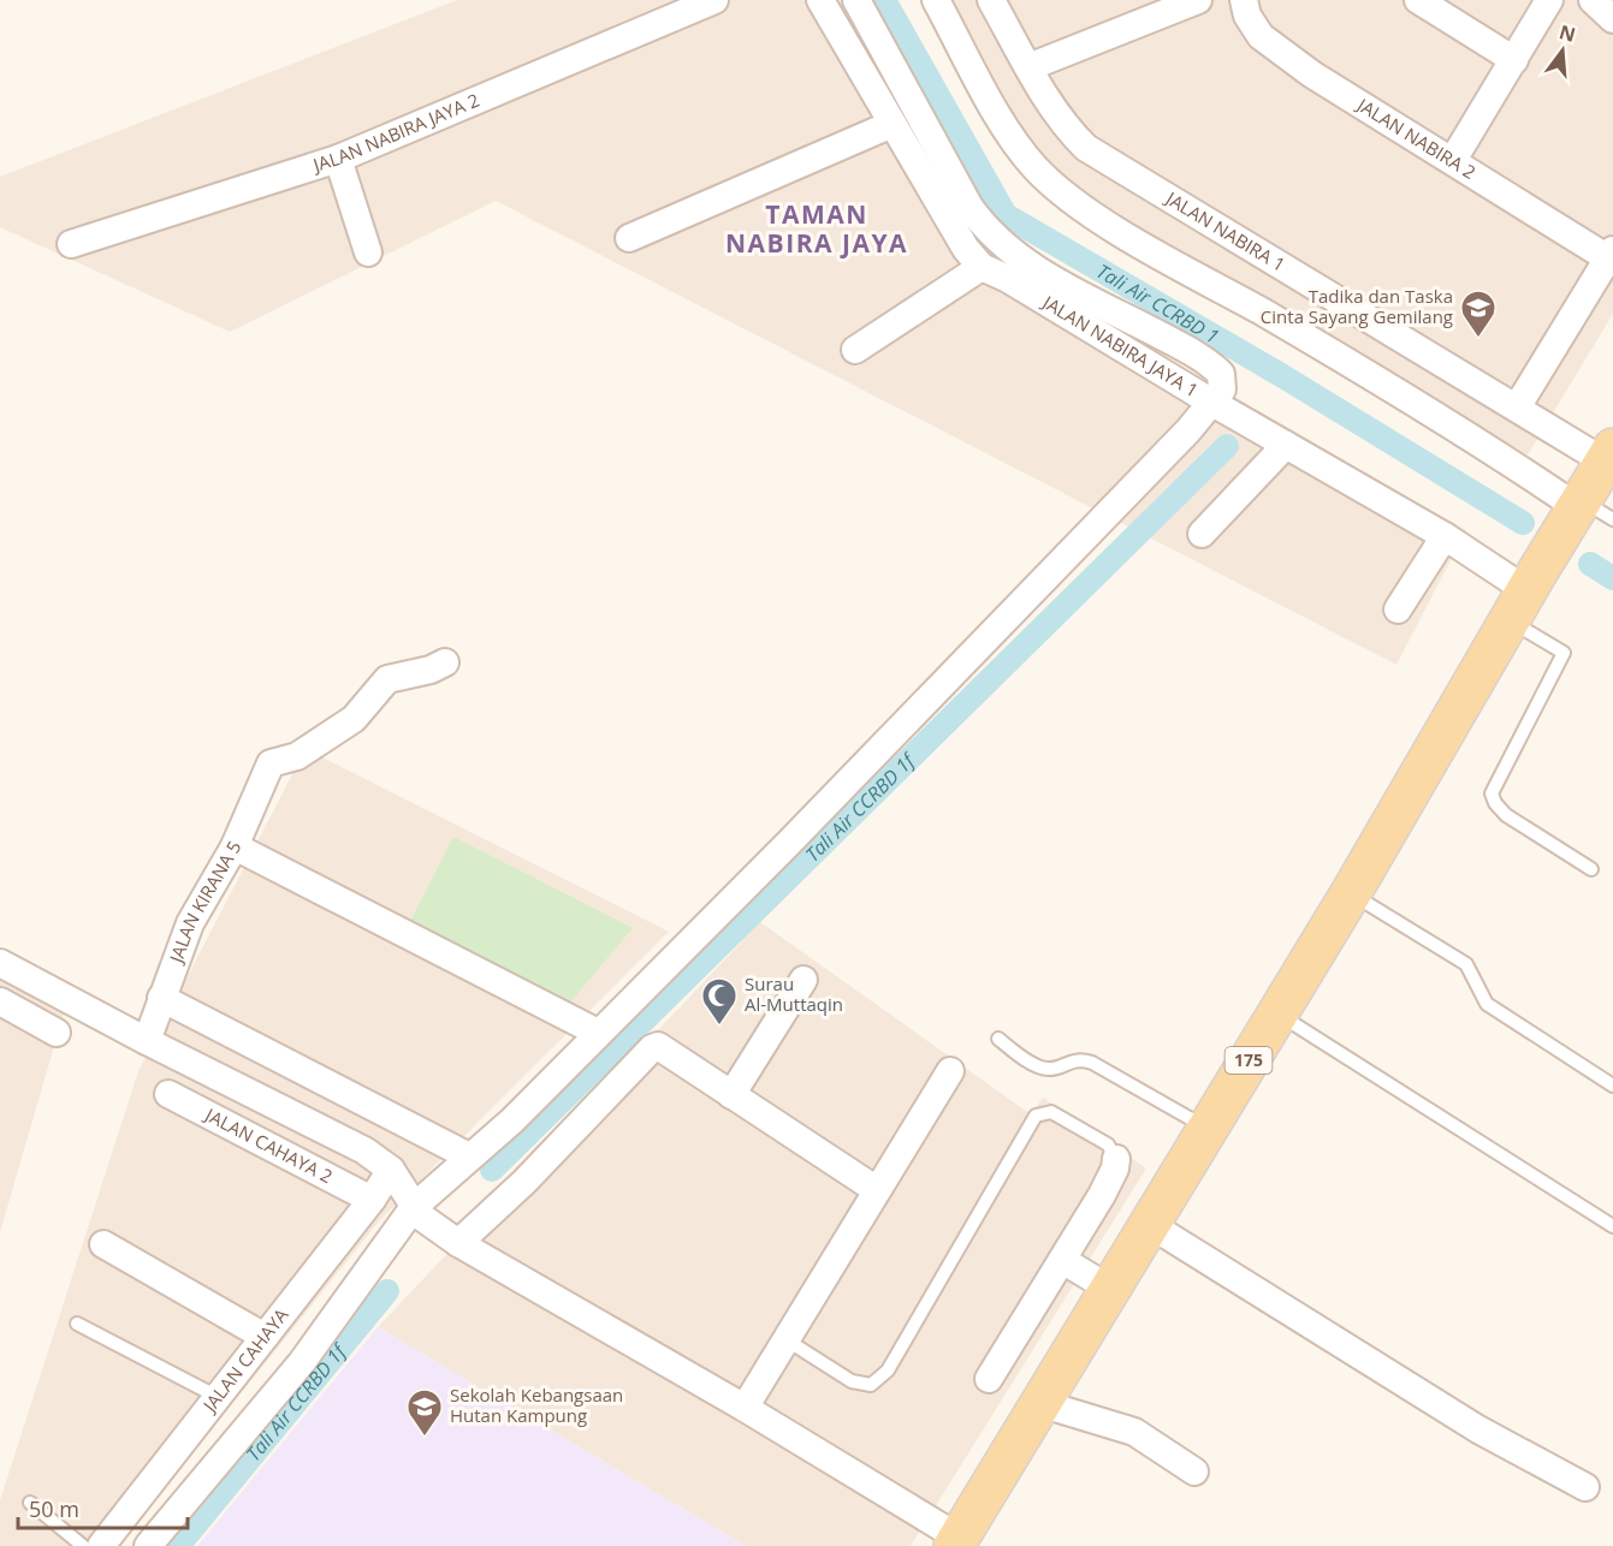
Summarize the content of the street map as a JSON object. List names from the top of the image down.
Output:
{
  "streets": {
    "main road": ["175"],
    "street": [
      "JALAN NABIRA JAYA 2",
      "JALAN NABIRA 2",
      "JALAN NABIRA 1",
      "JALAN NABIRA JAYA 1",
      "JALAN KIRANA 5",
      "JALAN CAHAYA 2",
      "JALAN CAHAYA"
    ]
  },
  "crossings": [
    ["JALAN NABIRA 1", "175"],
    ["JALAN NABIRA JAYA 1", "175"],
    ["JALAN CAHAYA 2", "JALAN CAHAYA"]
  ],
  "districts": ["TAMAN NABIRA JAYA"],
  "water": ["Tali Air CCRBD 1", "Tali Air CCRBD 1f"],
  "places": {
    "school or university": ["Tadika dan Taska Cinta Sayang Gemilang", "Sekolah Kebangsaan Hutan Kampung"],
    "mosque": ["Surau Al-Muttaqin"]
  },
  "scale_bar": "50 m",
  "north": "top"
}
